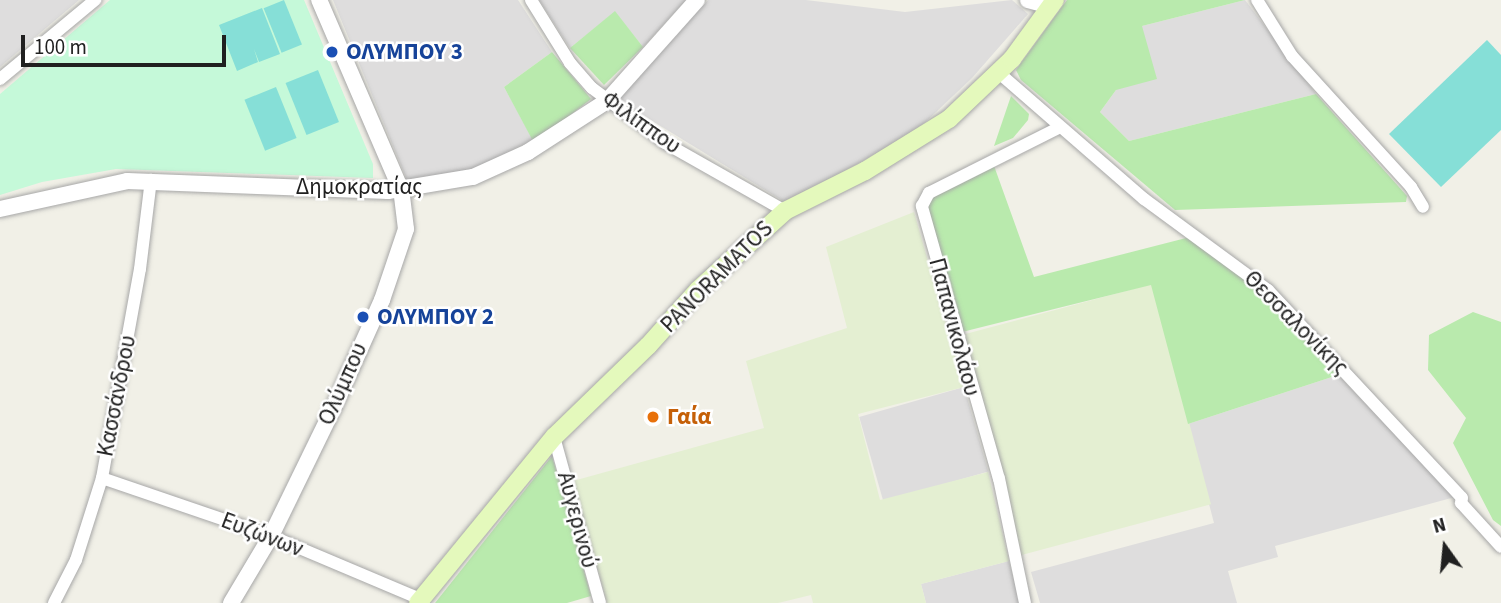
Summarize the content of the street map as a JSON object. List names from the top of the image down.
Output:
{
  "streets": {
    "main road": ["PANORAMATOS"],
    "street": [
      "Φιλίππου",
      "Δημοκρατίας",
      "Θεσσαλονίκης",
      "Παπανικολάου",
      "Ολύμπου",
      "Κασσάνδρου",
      "Αυγερινού",
      "Ευζώνων"
    ]
  },
  "crossings": [
    ["Φιλίππου", "Δημοκρατίας"],
    ["Φιλίππου", "PANORAMATOS"],
    ["Δημοκρατίας", "Ολύμπου"],
    ["Δημοκρατίας", "Κασσάνδρου"],
    ["PANORAMATOS", "Θεσσαλονίκης"],
    ["PANORAMATOS", "Αυγερινού"],
    ["PANORAMATOS", "Ευζώνων"],
    ["Θεσσαλονίκης", "Παπανικολάου"],
    ["Ολύμπου", "Ευζώνων"],
    ["Κασσάνδρου", "Ευζώνων"]
  ],
  "places": ["ΟΛΥΜΠΟΥ 3", "ΟΛΥΜΠΟΥ 2", "Γαία"],
  "scale_bar": "100 m",
  "north": "top"
}
